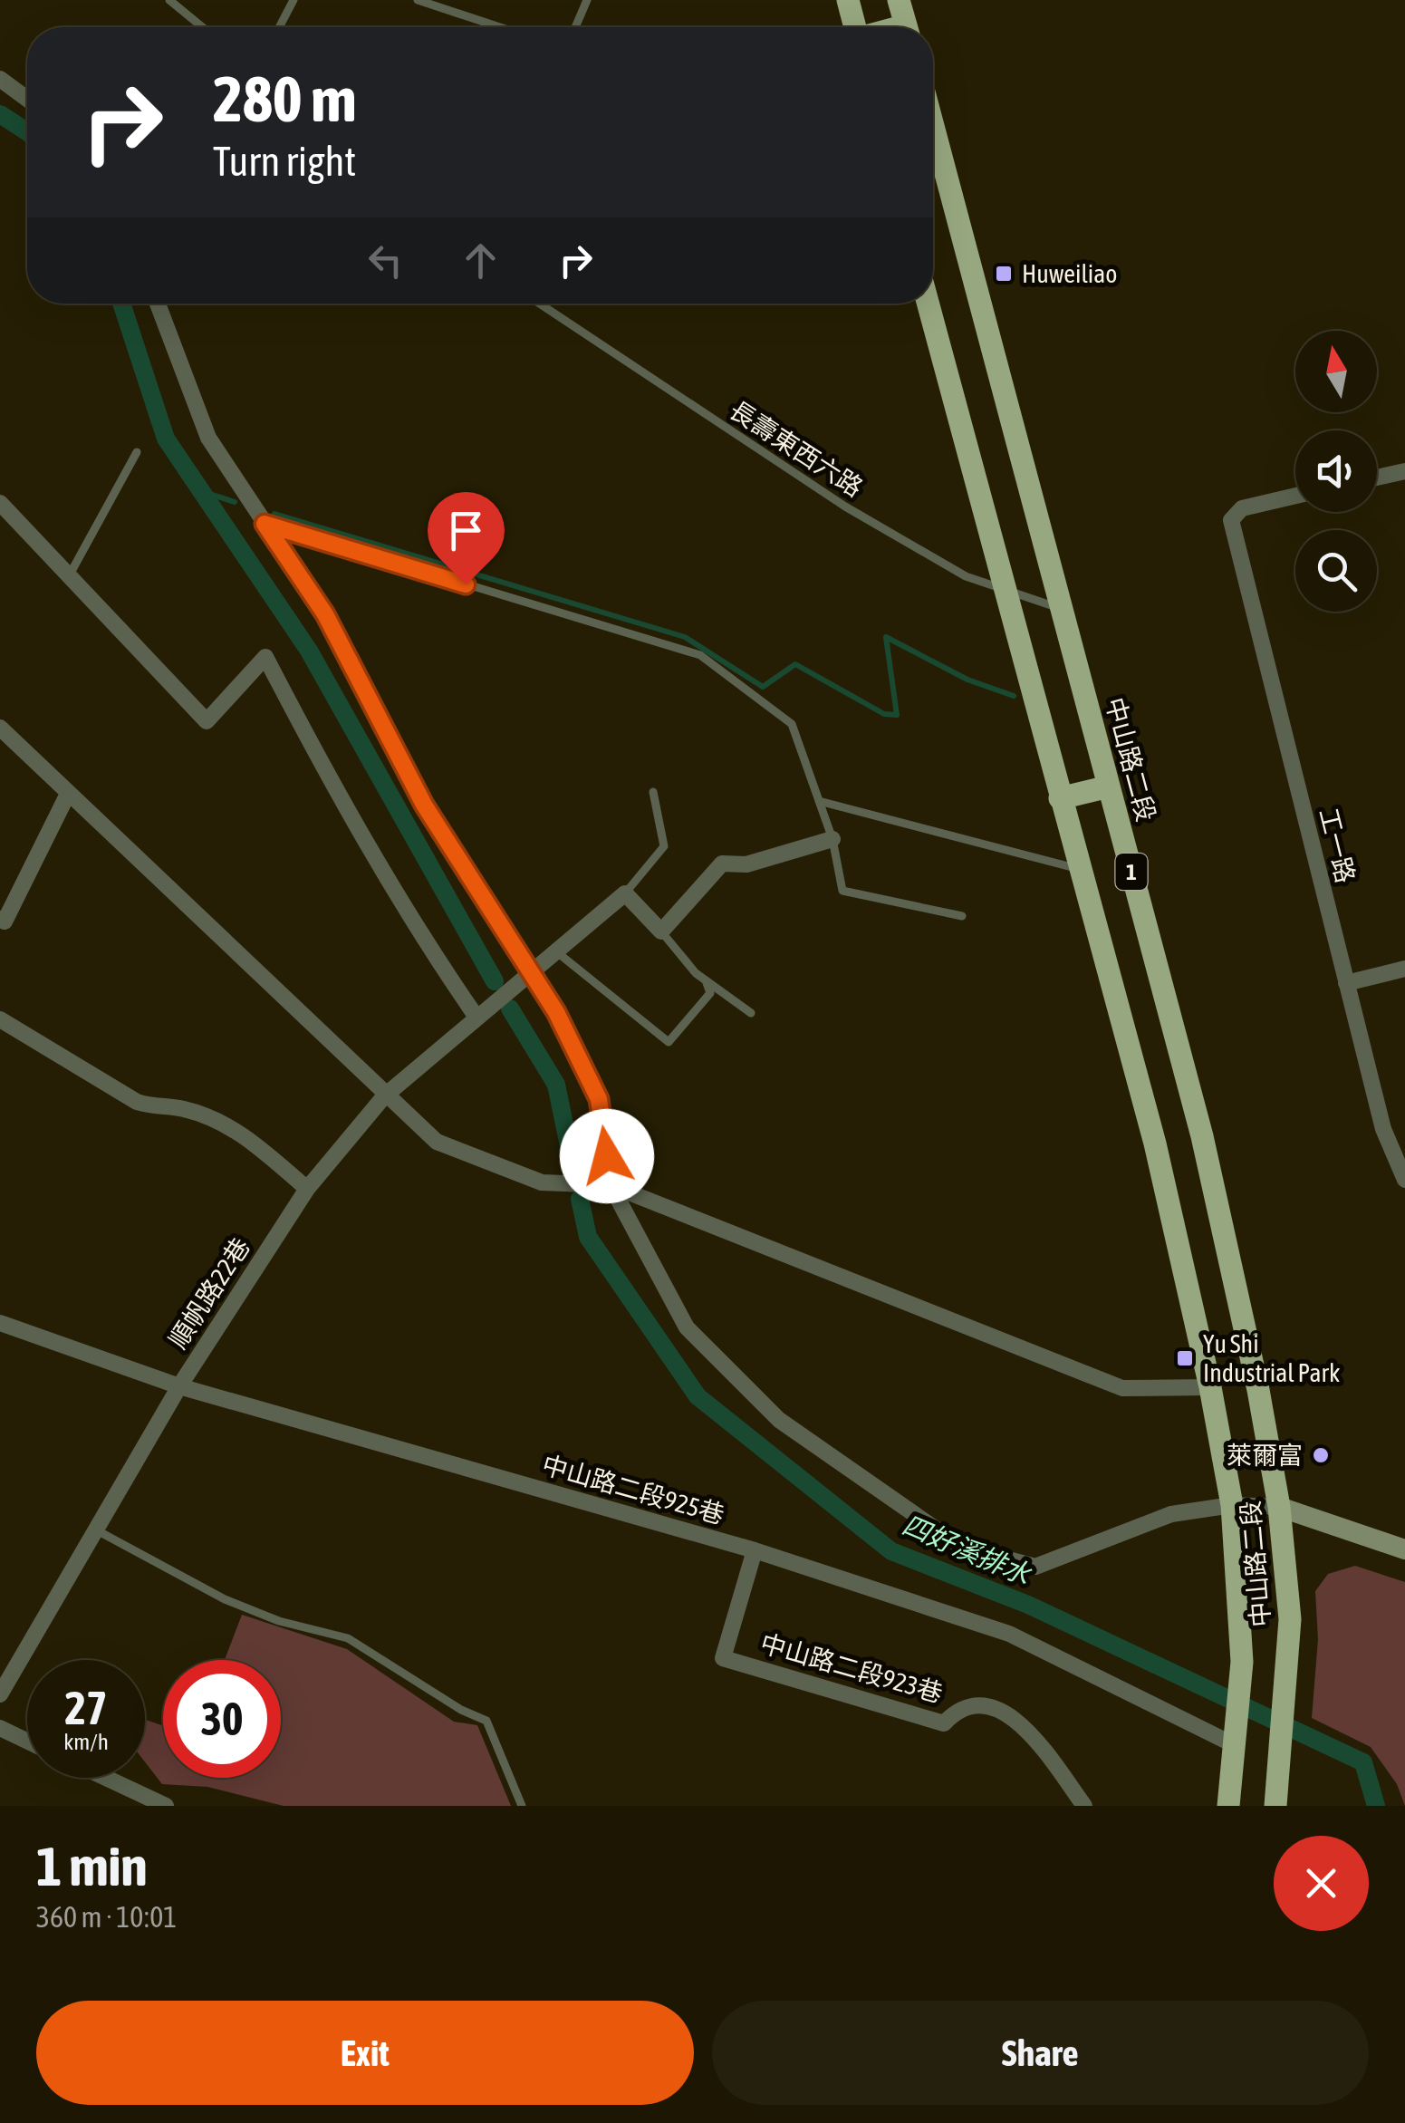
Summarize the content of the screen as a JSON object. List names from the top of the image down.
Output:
{
  "streets": {
    "main road": ["中山路二段", "1"],
    "street": [
      "工一路",
      "順帆路22巷",
      "中山路二段925巷",
      "中山路二段923巷"
    ],
    "lane": ["長壽東西六路"]
  },
  "crossings": [
    ["長壽東西六路", "中山路二段"],
    ["中山路二段", "1"],
    ["中山路二段", "中山路二段925巷"],
    ["1", "中山路二段925巷"],
    ["順帆路22巷", "中山路二段925巷"],
    ["中山路二段925巷", "中山路二段923巷"]
  ],
  "water": ["四好溪排水"],
  "places": {
    "transit": ["Huweiliao", "Yu Shi Industrial Park"],
    "other": ["萊爾富"]
  },
  "north": "top",
  "page": {
    "turn": ["280 m", "Turn right"],
    "speed": "27 km/h",
    "limit": "30",
    "heading": ["1 min", "360 m · 10:01"],
    "buttons": ["Exit", "Share"]
  }
}
